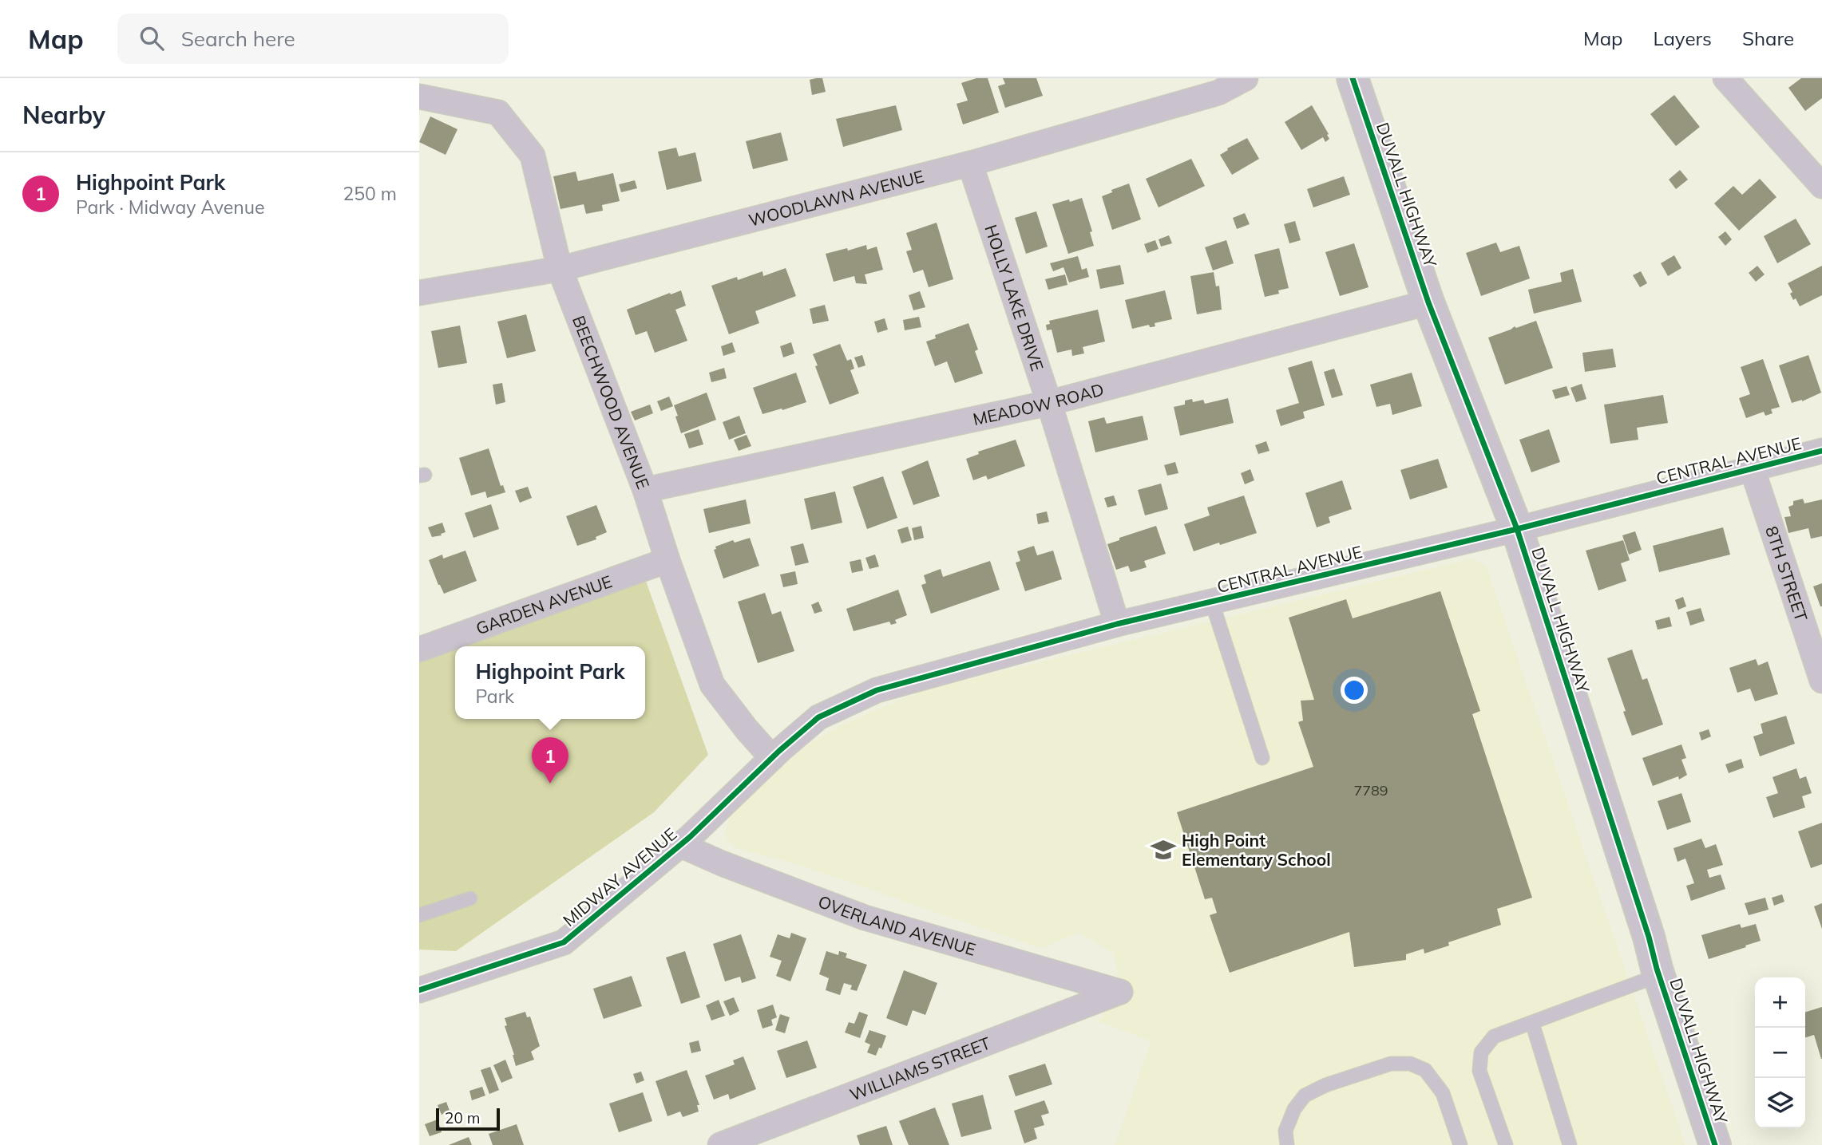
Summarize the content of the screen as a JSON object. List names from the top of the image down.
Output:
{
  "streets": {
    "street": [
      "DUVALL HIGHWAY",
      "WOODLAWN AVENUE",
      "HOLLY LAKE DRIVE",
      "BEECHWOOD AVENUE",
      "MEADOW ROAD",
      "CENTRAL AVENUE",
      "8TH STREET",
      "GARDEN AVENUE",
      "MIDWAY AVENUE",
      "OVERLAND AVENUE",
      "WILLIAMS STREET"
    ]
  },
  "crossings": [
    ["DUVALL HIGHWAY", "MEADOW ROAD"],
    ["DUVALL HIGHWAY", "CENTRAL AVENUE"],
    ["WOODLAWN AVENUE", "HOLLY LAKE DRIVE"],
    ["WOODLAWN AVENUE", "BEECHWOOD AVENUE"],
    ["HOLLY LAKE DRIVE", "MEADOW ROAD"],
    ["HOLLY LAKE DRIVE", "CENTRAL AVENUE"],
    ["BEECHWOOD AVENUE", "MEADOW ROAD"],
    ["BEECHWOOD AVENUE", "CENTRAL AVENUE"],
    ["BEECHWOOD AVENUE", "GARDEN AVENUE"],
    ["BEECHWOOD AVENUE", "MIDWAY AVENUE"],
    ["CENTRAL AVENUE", "8TH STREET"],
    ["CENTRAL AVENUE", "MIDWAY AVENUE"],
    ["MIDWAY AVENUE", "OVERLAND AVENUE"],
    ["OVERLAND AVENUE", "WILLIAMS STREET"]
  ],
  "places": {
    "school or university": ["High Point Elementary School"]
  },
  "house_numbers": ["7789"],
  "scale_bar": "20 m",
  "page": {
    "header": "Map",
    "search": "Search here",
    "nav": ["Map", "Layers", "Share"],
    "heading": "Nearby",
    "list": [
      {
        "mark": "1",
        "name": "Highpoint Park",
        "note": "Park · Midway Avenue",
        "value": "250 m"
      }
    ],
    "popup": ["Highpoint Park", "Park"],
    "pins": "1",
    "map_buttons": ["+", "−"],
    "scale": "20 m"
  }
}
